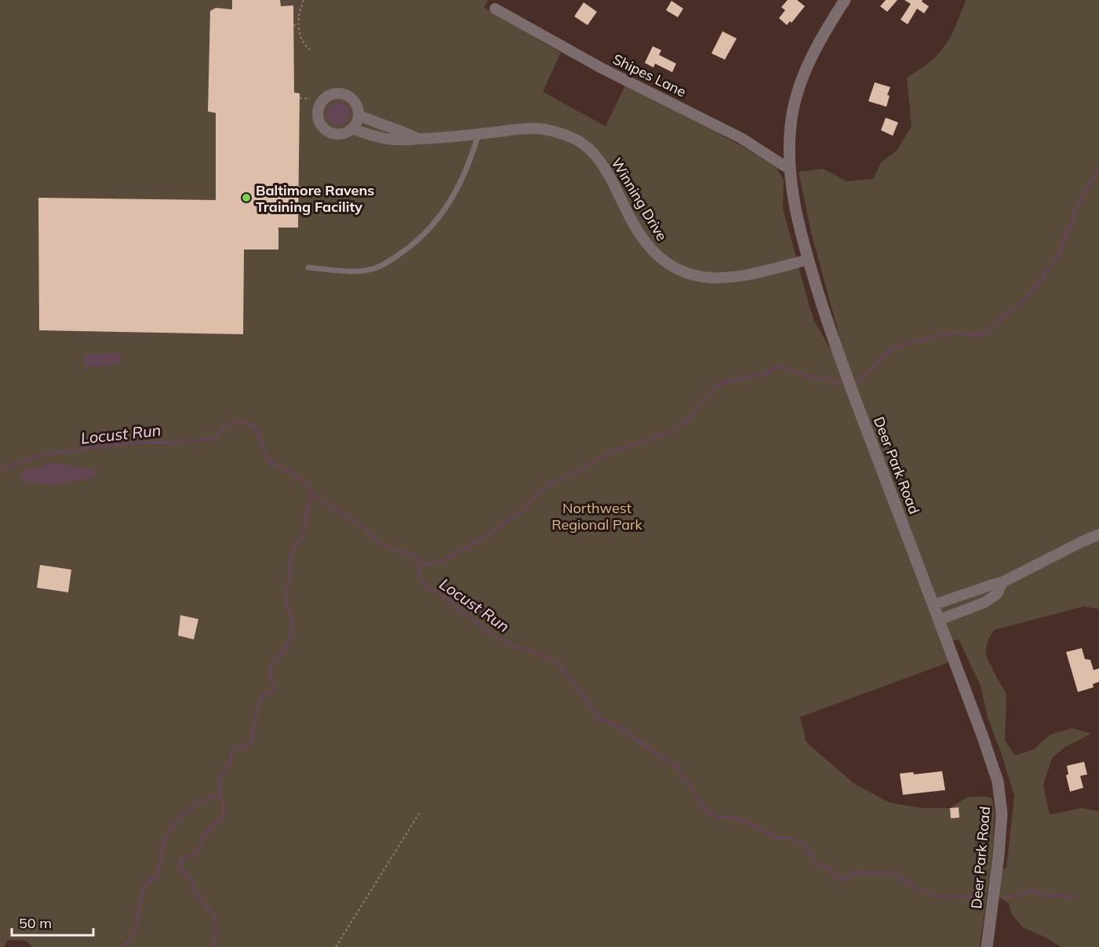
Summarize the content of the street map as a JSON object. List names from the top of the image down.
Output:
{
  "streets": {
    "street": ["Shipes Lane", "Winning Drive", "Deer Park Road"]
  },
  "crossings": [
    ["Shipes Lane", "Deer Park Road"],
    ["Winning Drive", "Deer Park Road"]
  ],
  "water": ["Locust Run"],
  "parks": ["Northwest Regional Park"],
  "places": ["Baltimore Ravens Training Facility"],
  "scale_bar": "50 m"
}
